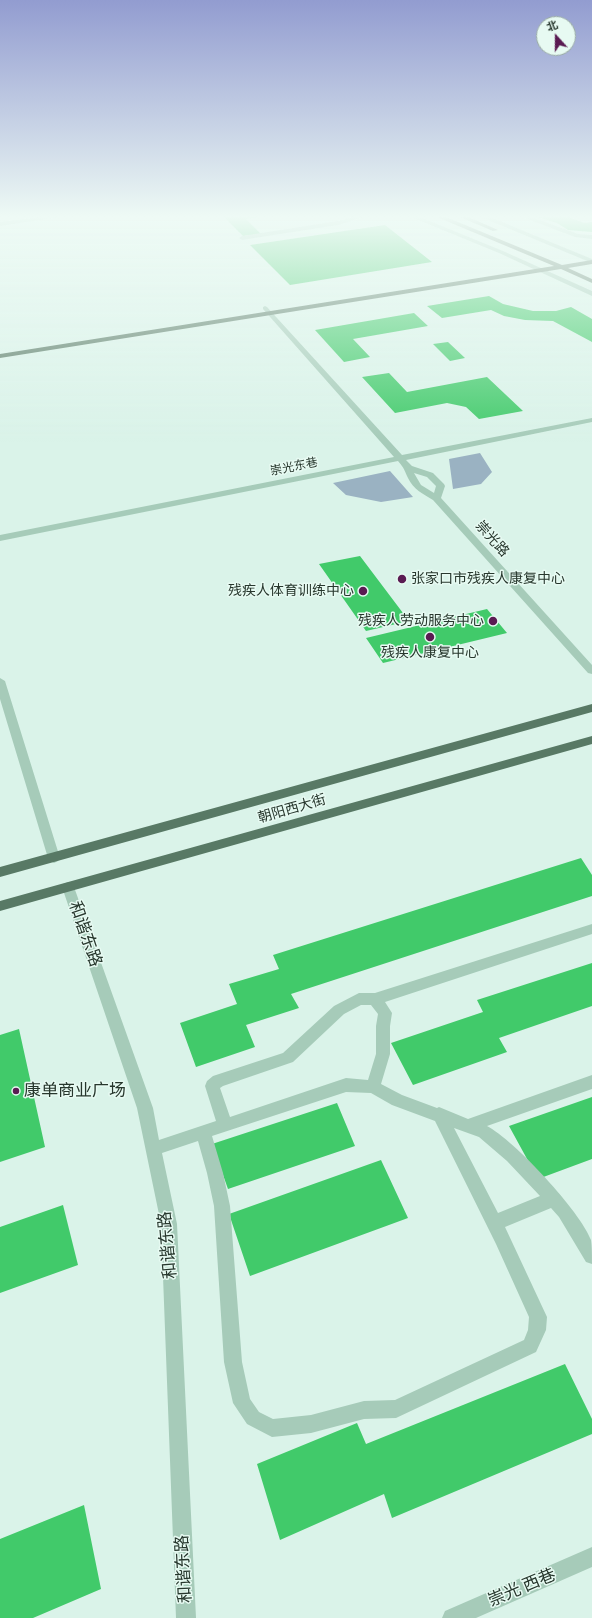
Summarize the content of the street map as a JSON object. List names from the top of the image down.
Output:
{
  "streets": {
    "main road": ["朝阳西大街"],
    "street": [
      "崇光东巷",
      "崇光路",
      "和谐东路",
      "崇光 西巷"
    ]
  },
  "crossings": [
    ["崇光东巷", "崇光路"],
    ["朝阳西大街", "和谐东路"]
  ],
  "places": [
    "张家口市残疾人康复中心",
    "残疾人体育训练中心",
    "残疾人劳动服务中心",
    "残疾人康复中心",
    "康单商业广场"
  ],
  "north": "top"
}
